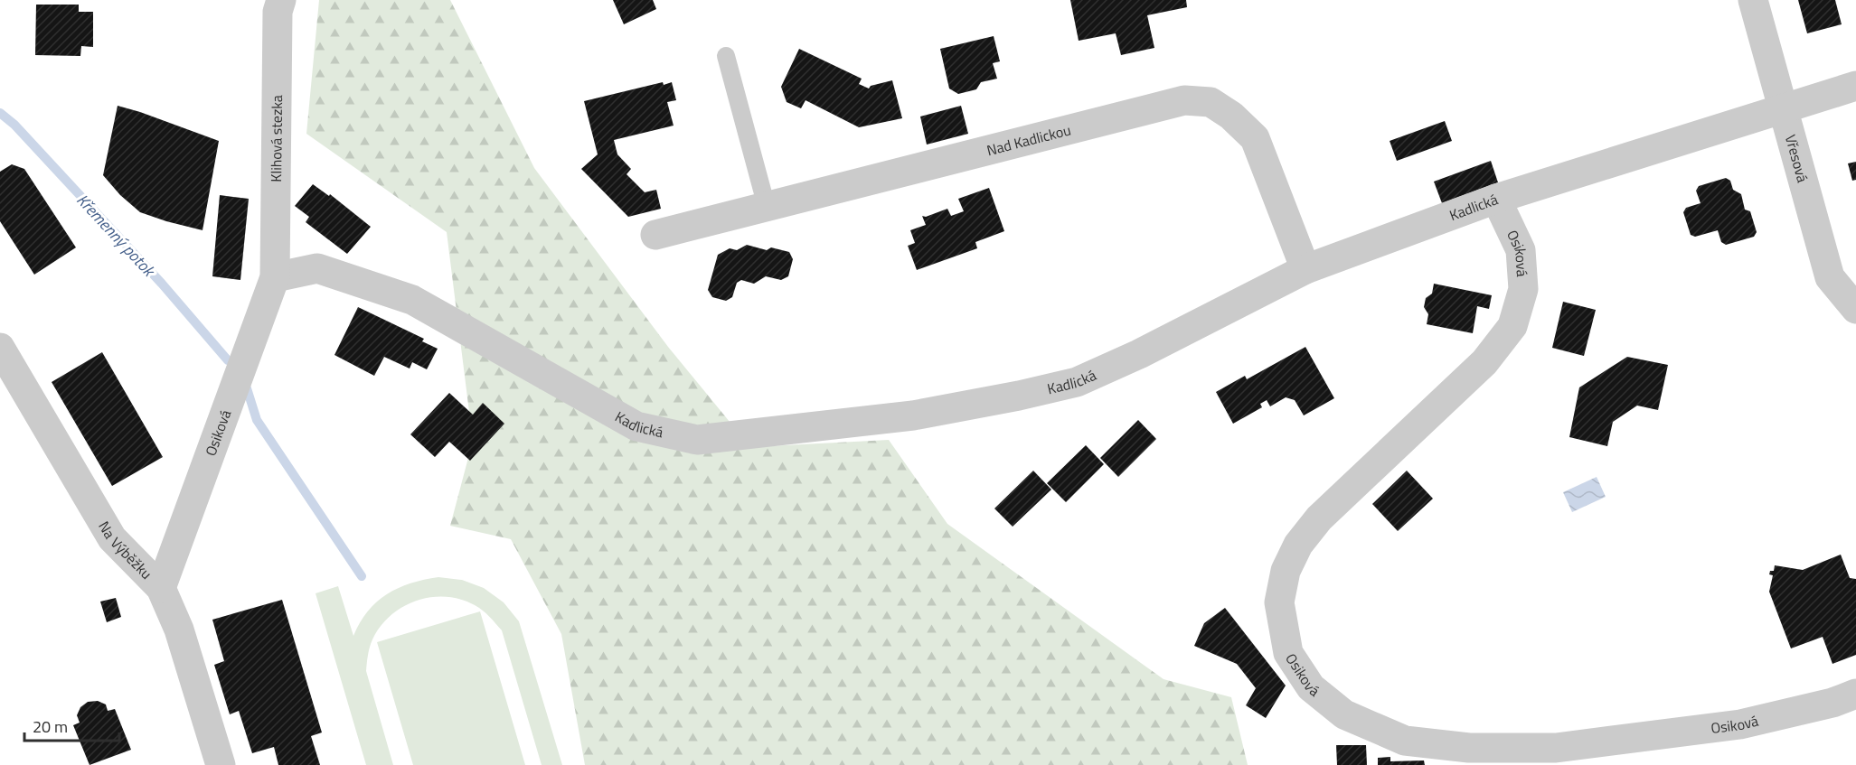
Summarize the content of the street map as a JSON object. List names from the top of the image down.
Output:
{
  "streets": {
    "street": [
      "Klihová stezka",
      "Nad Kadlickou",
      "Vřesová",
      "Kadlická",
      "Osiková",
      "Na Výběžku"
    ]
  },
  "crossings": [
    ["Klihová stezka", "Kadlická"],
    ["Klihová stezka", "Osiková"],
    ["Nad Kadlickou", "Kadlická"],
    ["Vřesová", "Kadlická"],
    ["Kadlická", "Osiková"],
    ["Osiková", "Na Výběžku"]
  ],
  "water": ["Křemenný potok"],
  "scale_bar": "20 m"
}
